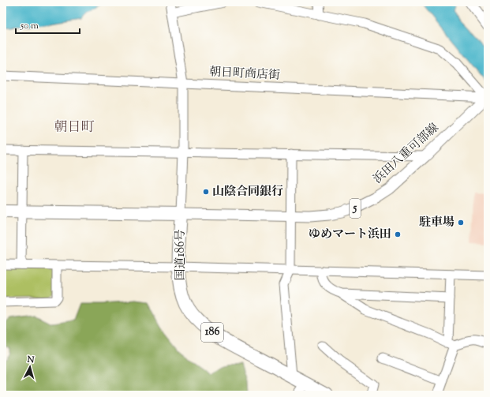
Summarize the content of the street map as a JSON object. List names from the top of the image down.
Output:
{
  "streets": {
    "highway": ["国道186号", "186"],
    "main road": ["浜田八重可部線", "5"],
    "street": ["朝日町商店街"]
  },
  "crossings": [
    ["朝日町商店街", "浜田八重可部線"],
    ["浜田八重可部線", "国道186号"]
  ],
  "districts": ["朝日町"],
  "places": ["山陰合同銀行", "駐車場", "ゆめマート浜田"],
  "scale_bar": "50 m",
  "north": "top"
}
